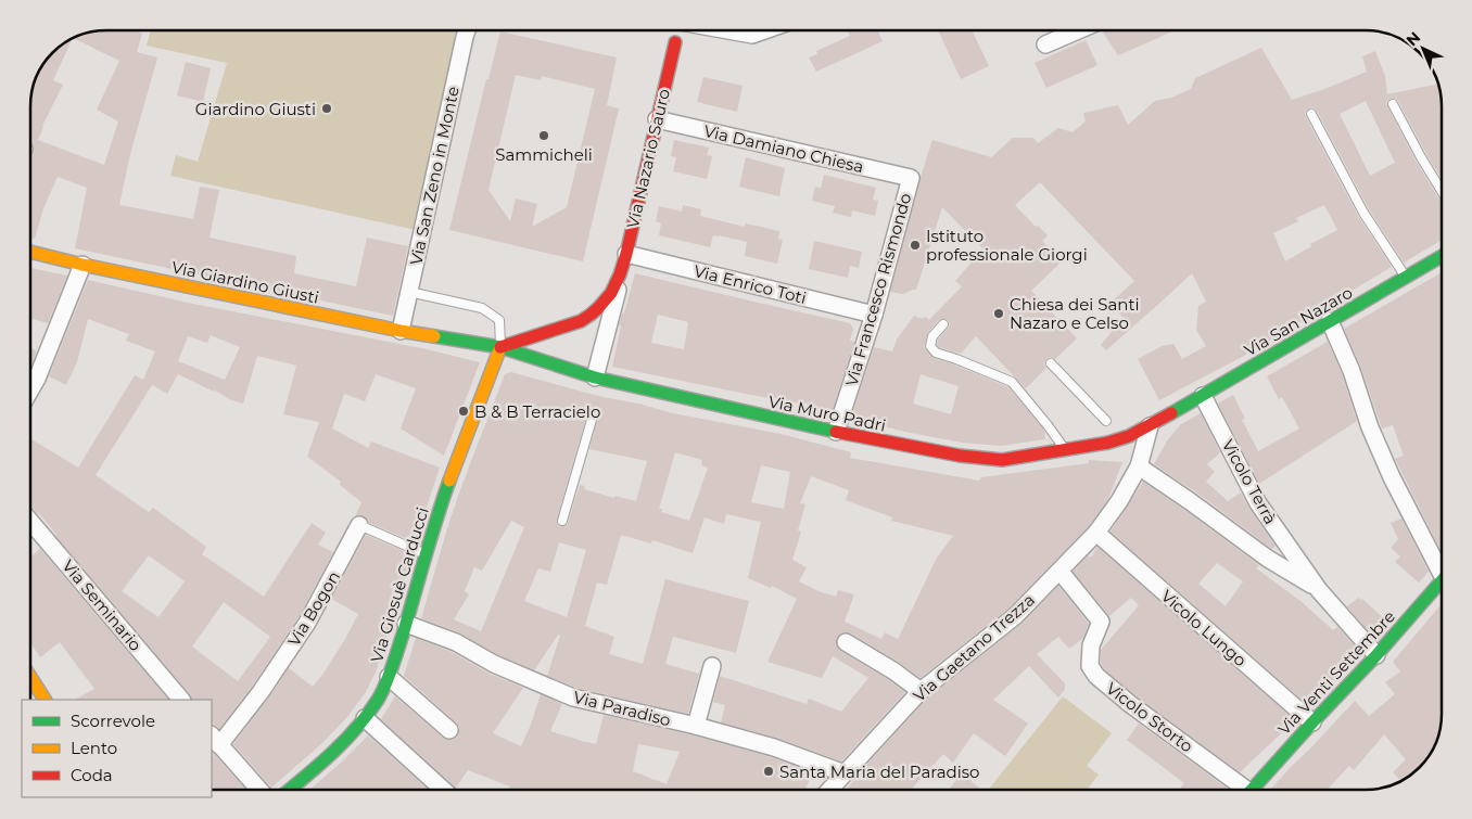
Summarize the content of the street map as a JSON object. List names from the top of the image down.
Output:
{
  "streets": {
    "main road": [
      "Via Nazario Sauro",
      "Via Giardino Giusti",
      "Via San Nazaro",
      "Via Muro Padri",
      "Via Giosuè Carducci",
      "Via Venti Settembre"
    ],
    "street": [
      "Via Damiano Chiesa",
      "Via San Zeno in Monte",
      "Via Enrico Toti",
      "Via Francesco Rismondo",
      "Vicolo Terrà",
      "Via Seminario",
      "Via Bogon",
      "Vicolo Lungo",
      "Via Gaetano Trezza",
      "Via Paradiso",
      "Vicolo Storto"
    ]
  },
  "crossings": [
    ["Via Damiano Chiesa", "Via Nazario Sauro"],
    ["Via Damiano Chiesa", "Via Francesco Rismondo"],
    ["Via Nazario Sauro", "Via Enrico Toti"],
    ["Via Nazario Sauro", "Via Muro Padri"],
    ["Via Nazario Sauro", "Via Giosuè Carducci"],
    ["Via San Zeno in Monte", "Via Giardino Giusti"],
    ["Via Enrico Toti", "Via Francesco Rismondo"],
    ["Via Francesco Rismondo", "Via Muro Padri"],
    ["Via San Nazaro", "Via Muro Padri"],
    ["Via San Nazaro", "Vicolo Terrà"],
    ["Via San Nazaro", "Via Gaetano Trezza"],
    ["Via Muro Padri", "Via Giosuè Carducci"],
    ["Via Muro Padri", "Via Gaetano Trezza"],
    ["Vicolo Terrà", "Via Gaetano Trezza"],
    ["Vicolo Terrà", "Via Venti Settembre"],
    ["Via Giosuè Carducci", "Via Bogon"],
    ["Via Giosuè Carducci", "Via Paradiso"],
    ["Vicolo Lungo", "Via Gaetano Trezza"],
    ["Vicolo Lungo", "Via Venti Settembre"],
    ["Via Gaetano Trezza", "Via Paradiso"],
    ["Via Gaetano Trezza", "Vicolo Storto"]
  ],
  "places": [
    "Giardino Giusti",
    "Sammicheli",
    "Istituto professionale Giorgi",
    "Chiesa dei Santi Nazaro e Celso",
    "B & B Terracielo",
    "Santa Maria del Paradiso"
  ],
  "legend": ["Scorrevole", "Lento", "Coda"],
  "north": "top left"
}
